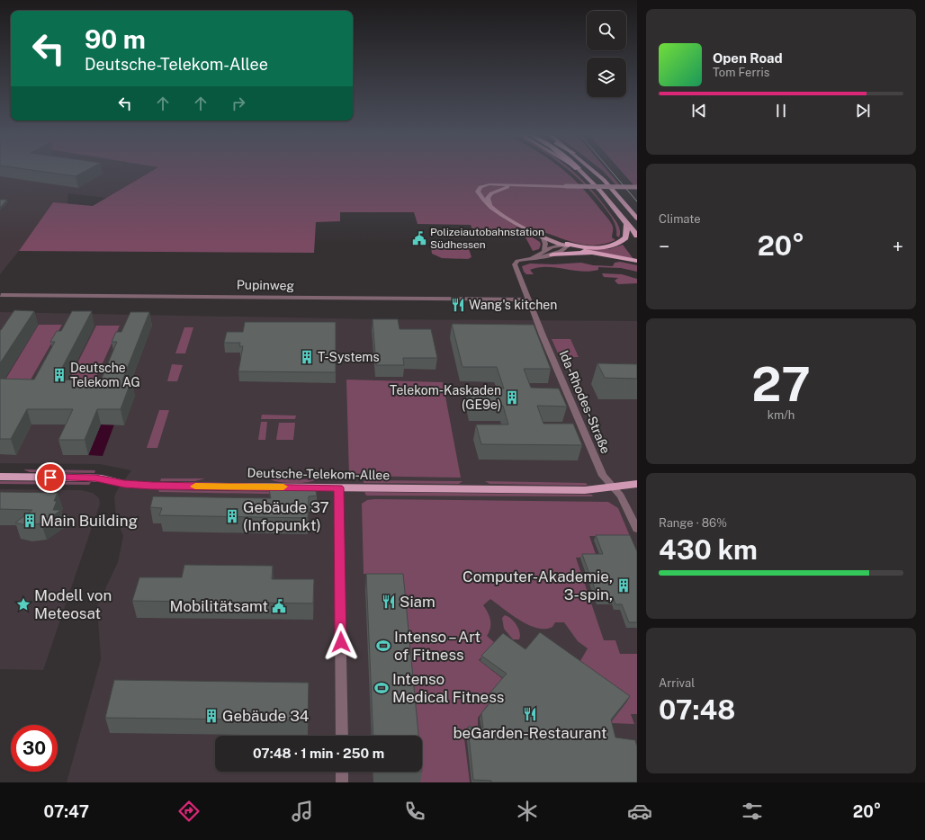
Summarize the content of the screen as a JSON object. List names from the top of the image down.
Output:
{
  "streets": {
    "main road": ["Deutsche-Telekom-Allee"],
    "street": ["Pupinweg", "Ida-Rhodes-Straße"]
  },
  "crossings": [
    ["Pupinweg", "Ida-Rhodes-Straße"],
    ["Ida-Rhodes-Straße", "Deutsche-Telekom-Allee"]
  ],
  "places": {
    "public building": ["Polizeiautobahnstation Südhessen", "Mobilitätsamt"],
    "restaurant": ["Wang's kitchen", "Siam", "beGarden-Restaurant"],
    "building": [
      "T-Systems",
      "Deutsche Telekom AG",
      "Telekom-Kaskaden (GE9e)",
      "Gebäude 37 (Infopunkt)",
      "Main Building",
      "Computer-Akademie, 3-spin,",
      "Gebäude 34"
    ],
    "place": ["Modell von Meteosat"],
    "sports": ["Intenso – Art of Fitness", "Intenso Medical Fitness"]
  },
  "page": {
    "turn": ["90 m", "Deutsche-Telekom-Allee"],
    "song": ["Open Road", "Tom Ferris"],
    "tile": [
      "Climate",
      ["27", "km/h"],
      ["Range · 86%", "430 km"],
      ["Arrival", "07:48"]
    ],
    "heat": ["−", "20°", "+"],
    "limit": "30",
    "trip": "07:48 · 1 min · 250 m",
    "tabs": ["07:47", "20°"]
  }
}
